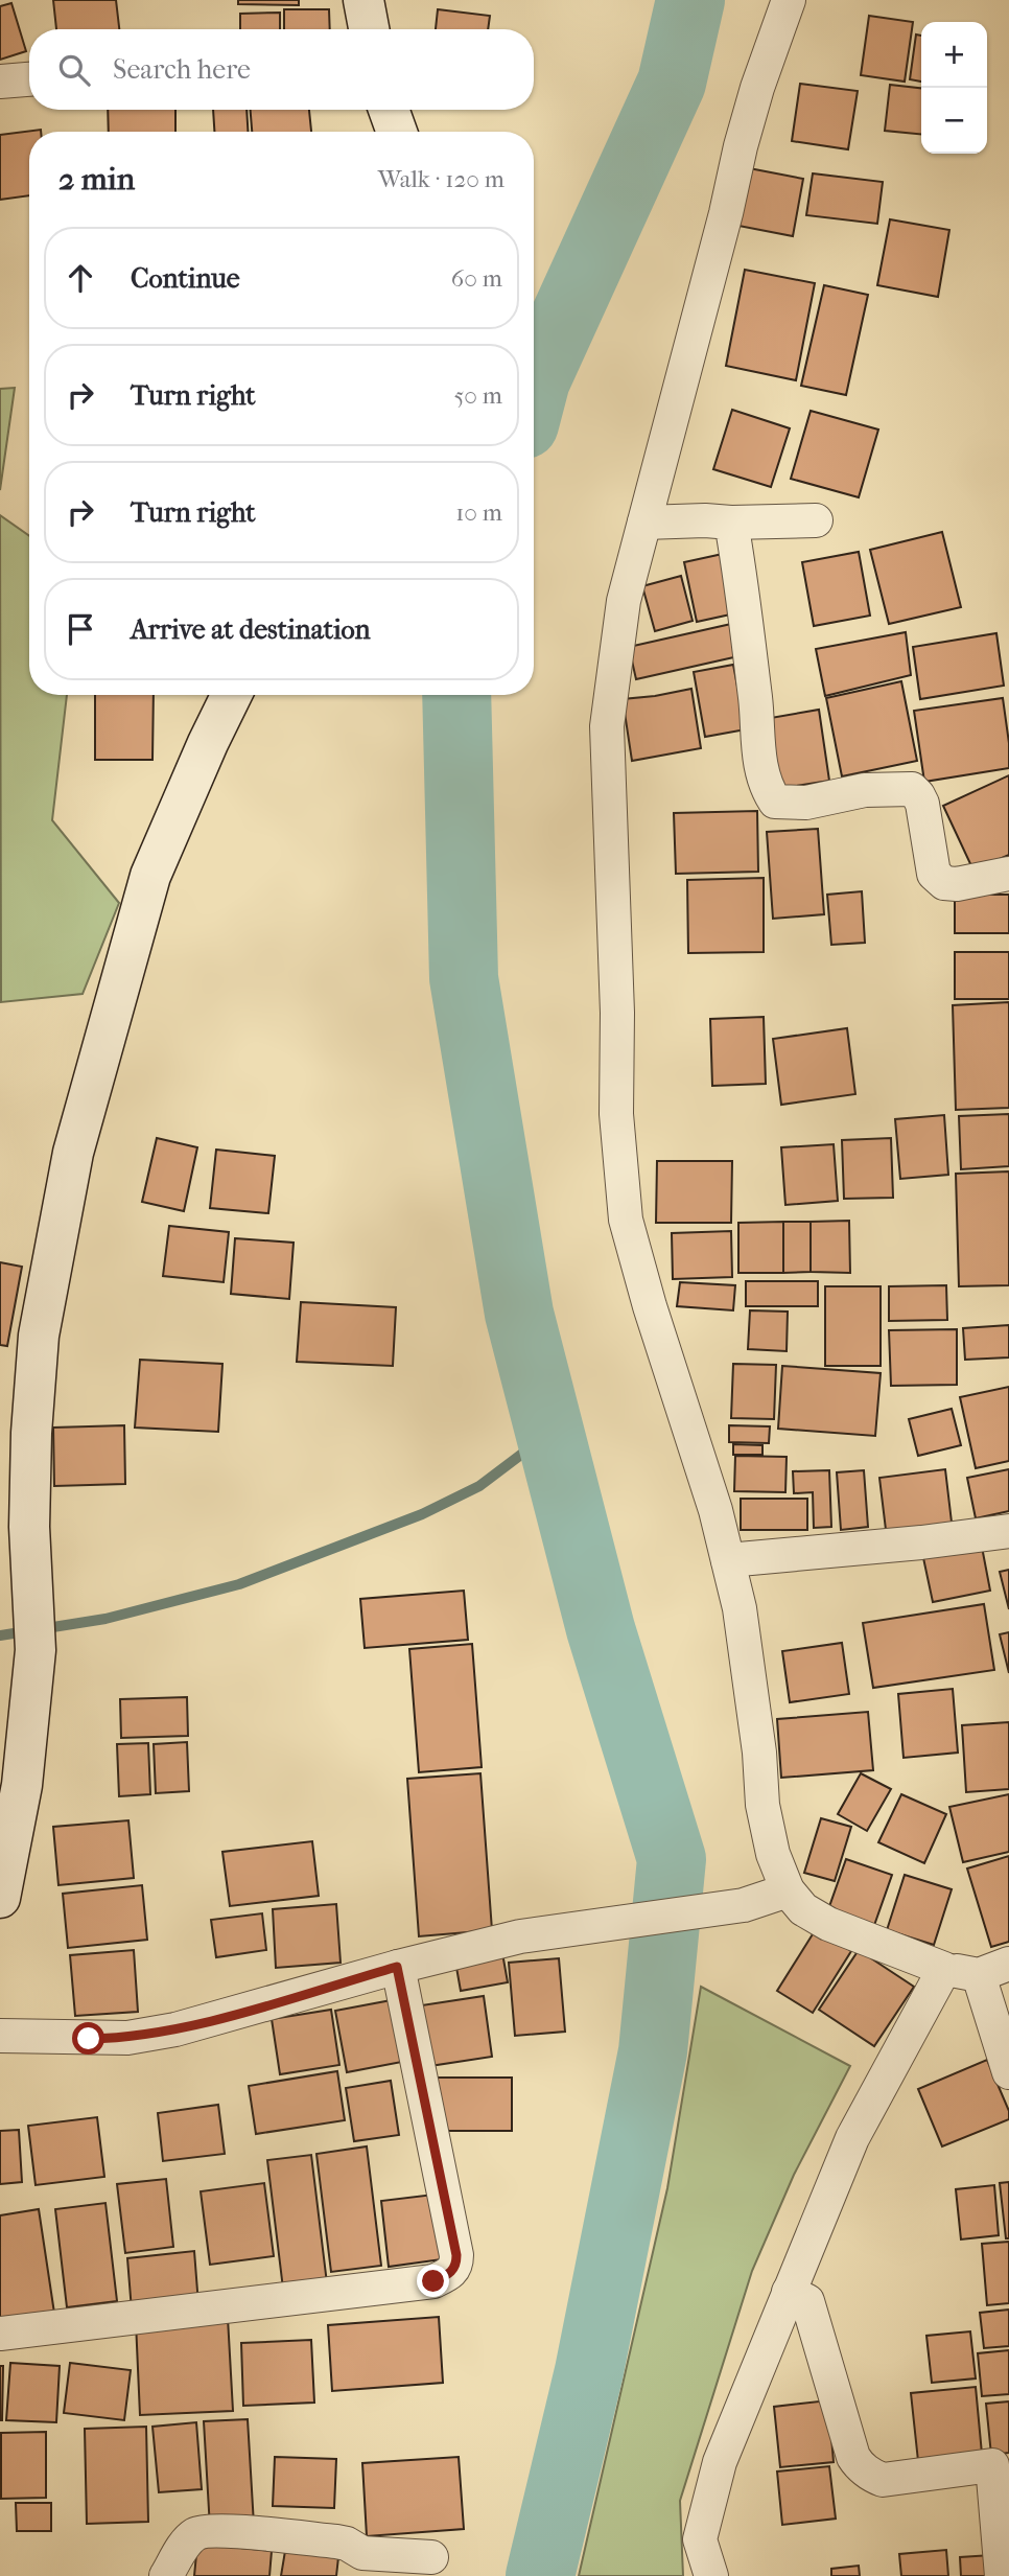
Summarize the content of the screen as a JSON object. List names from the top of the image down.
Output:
{
  "page": {
    "map_buttons": ["+", "−"],
    "search": "Search here",
    "heading": ["2 min", "Walk · 120 m"],
    "list": [
      ["Continue", "60 m"],
      ["Turn right", "50 m"],
      ["Turn right", "10 m"],
      "Arrive at destination"
    ]
  }
}
